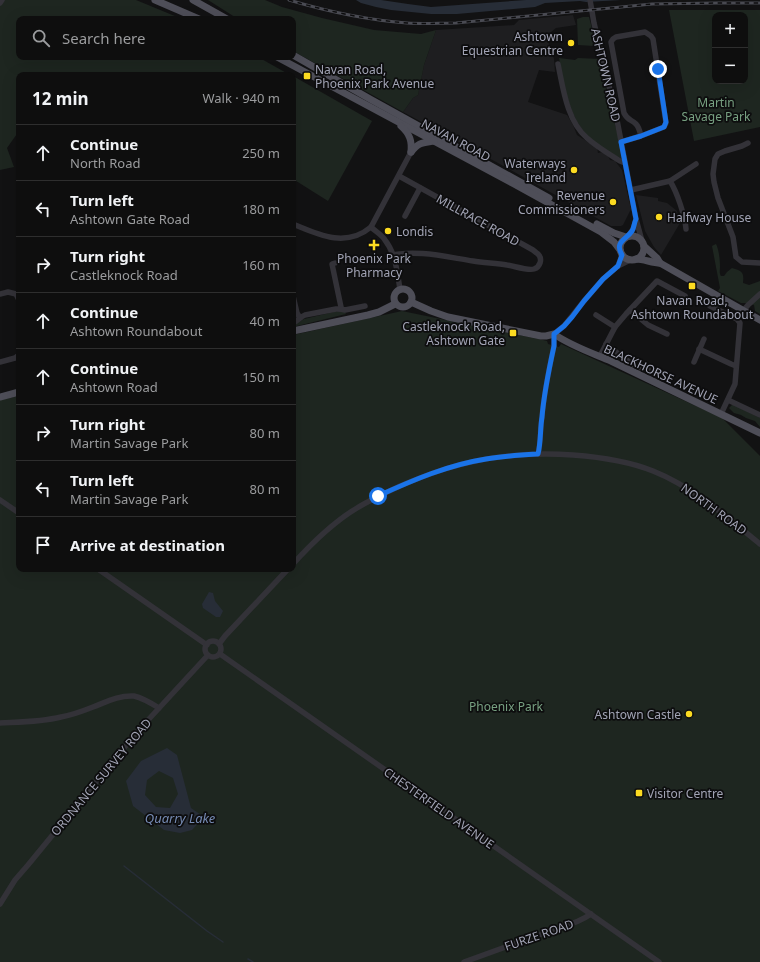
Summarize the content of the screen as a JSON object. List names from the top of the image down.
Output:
{
  "streets": {
    "main road": ["NAVAN ROAD", "BLACKHORSE AVENUE"],
    "street": [
      "ASHTOWN ROAD",
      "MILLRACE ROAD",
      "NORTH ROAD",
      "ORDNANCE SURVEY ROAD",
      "CHESTERFIELD AVENUE",
      "FURZE ROAD"
    ]
  },
  "crossings": [
    ["ASHTOWN ROAD", "NAVAN ROAD"],
    ["ORDNANCE SURVEY ROAD", "CHESTERFIELD AVENUE"],
    ["CHESTERFIELD AVENUE", "FURZE ROAD"]
  ],
  "water": ["Quarry Lake"],
  "parks": ["Martin Savage Park", "Phoenix Park"],
  "places": {
    "other": [
      "Ashtown Equestrian Centre",
      "Waterways Ireland",
      "Revenue Commissioners",
      "Halfway House",
      "Londis",
      "Ashtown Castle"
    ],
    "transit": [
      "Navan Road, Phoenix Park Avenue",
      "Navan Road, Ashtown Roundabout",
      "Castleknock Road, Ashtown Gate",
      "Visitor Centre"
    ],
    "health": ["Phoenix Park Pharmacy"]
  },
  "page": {
    "map_buttons": ["+", "−"],
    "search": "Search here",
    "heading": ["12 min", "Walk · 940 m"],
    "list": [
      ["Continue", "North Road", "250 m"],
      ["Turn left", "Ashtown Gate Road", "180 m"],
      ["Turn right", "Castleknock Road", "160 m"],
      ["Continue", "Ashtown Roundabout", "40 m"],
      ["Continue", "Ashtown Road", "150 m"],
      ["Turn right", "Martin Savage Park", "80 m"],
      ["Turn left", "Martin Savage Park", "80 m"],
      "Arrive at destination"
    ]
  }
}
